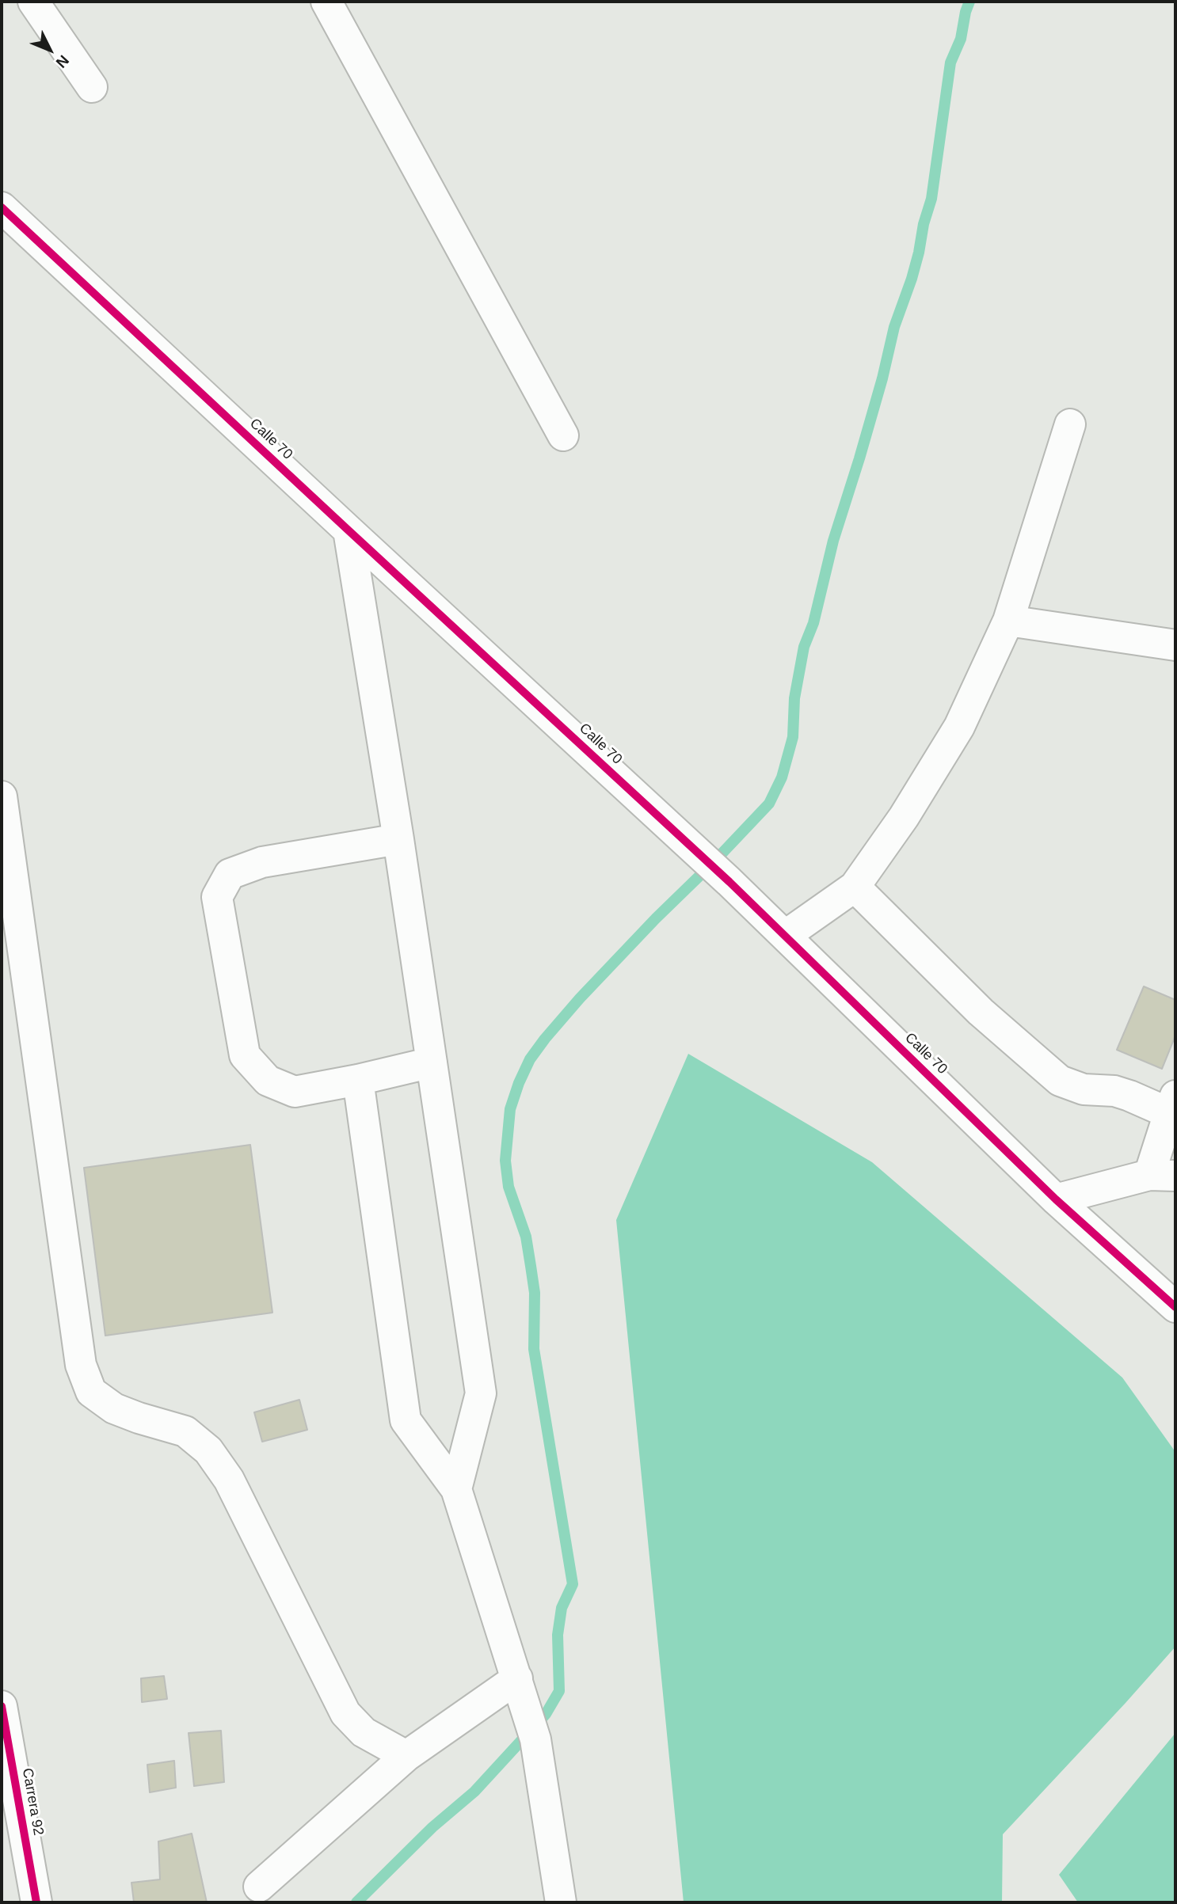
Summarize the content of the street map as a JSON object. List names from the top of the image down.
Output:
{
  "streets": {
    "street": ["Calle 70", "Carrera 92"]
  },
  "north": "bottom right"
}
